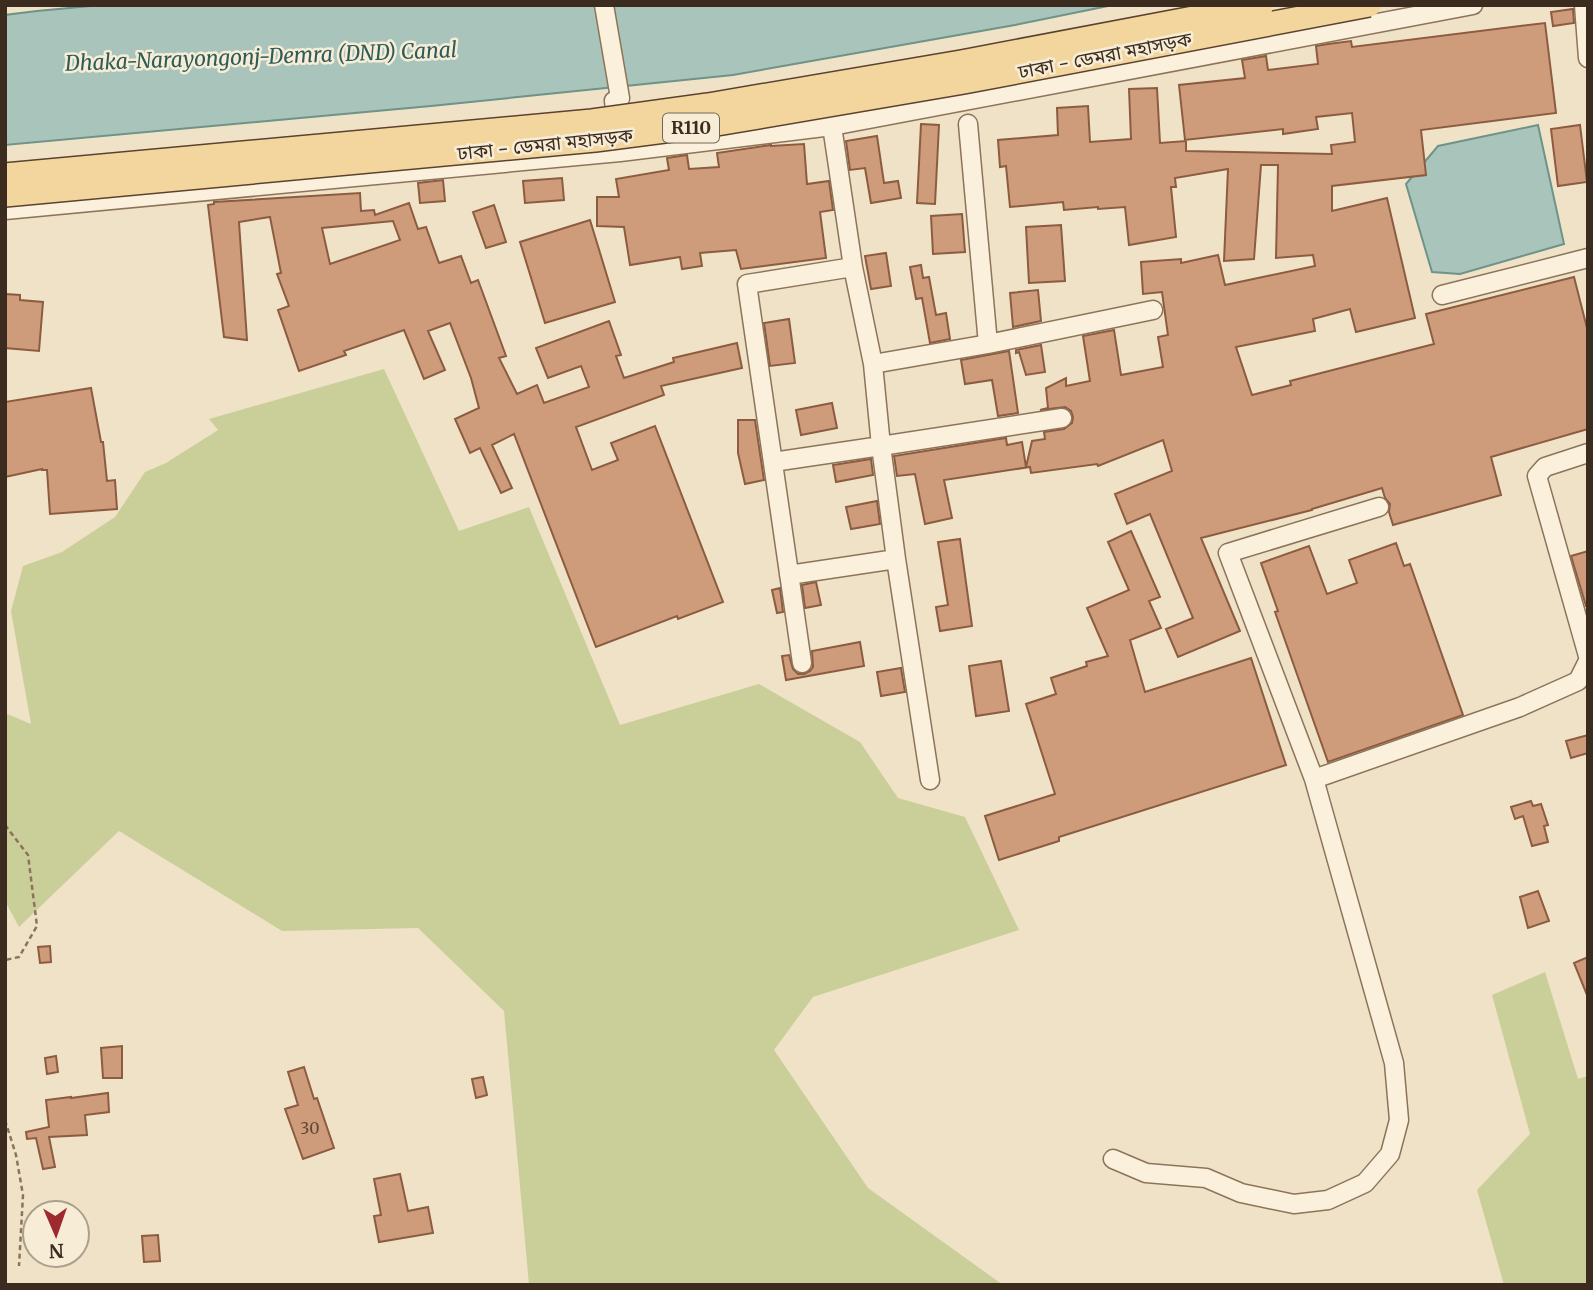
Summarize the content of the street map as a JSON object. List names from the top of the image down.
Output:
{
  "streets": {
    "main road": ["ঢাকা - ডেমরা মহাসড়ক", "R110"]
  },
  "water": ["Dhaka-Narayongonj-Demra (DND) Canal"],
  "house_numbers": ["30"],
  "north": "bottom"
}
